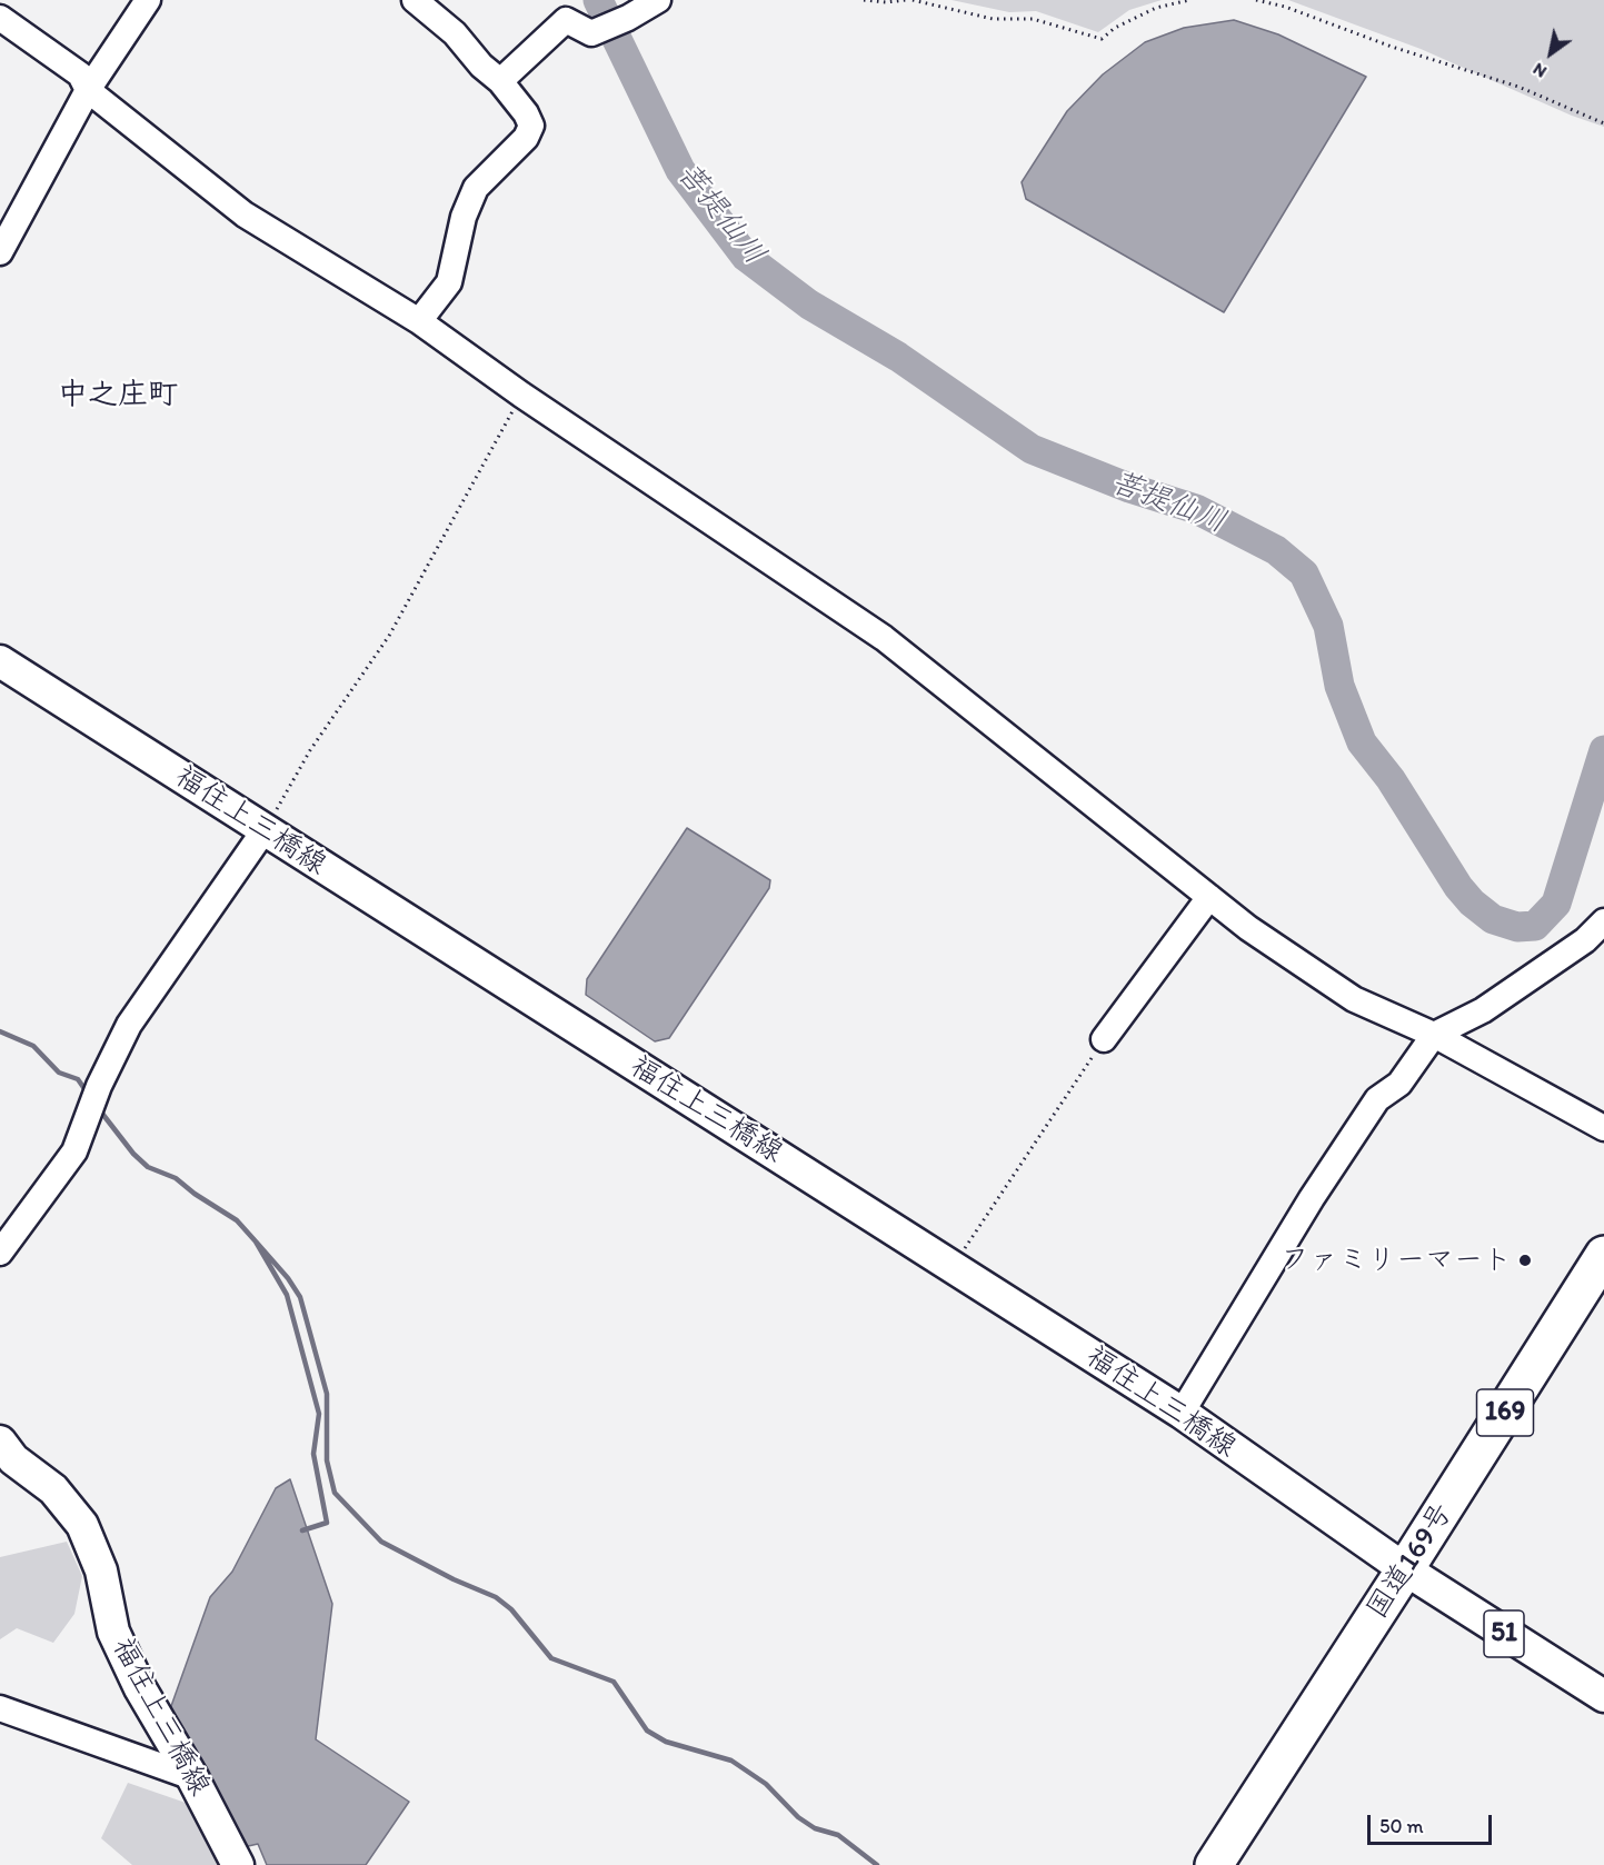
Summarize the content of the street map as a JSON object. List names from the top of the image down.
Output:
{
  "streets": {
    "highway": ["169", "国道169号"],
    "main road": ["福住上三橋線", "51"]
  },
  "crossings": [
    ["福住上三橋線", "国道169号"],
    ["福住上三橋線", "51"],
    ["国道169号", "51"]
  ],
  "districts": ["中之庄町"],
  "water": ["菩提仙川"],
  "places": ["ファミリーマート"],
  "scale_bar": "50 m",
  "north": "bottom left"
}
